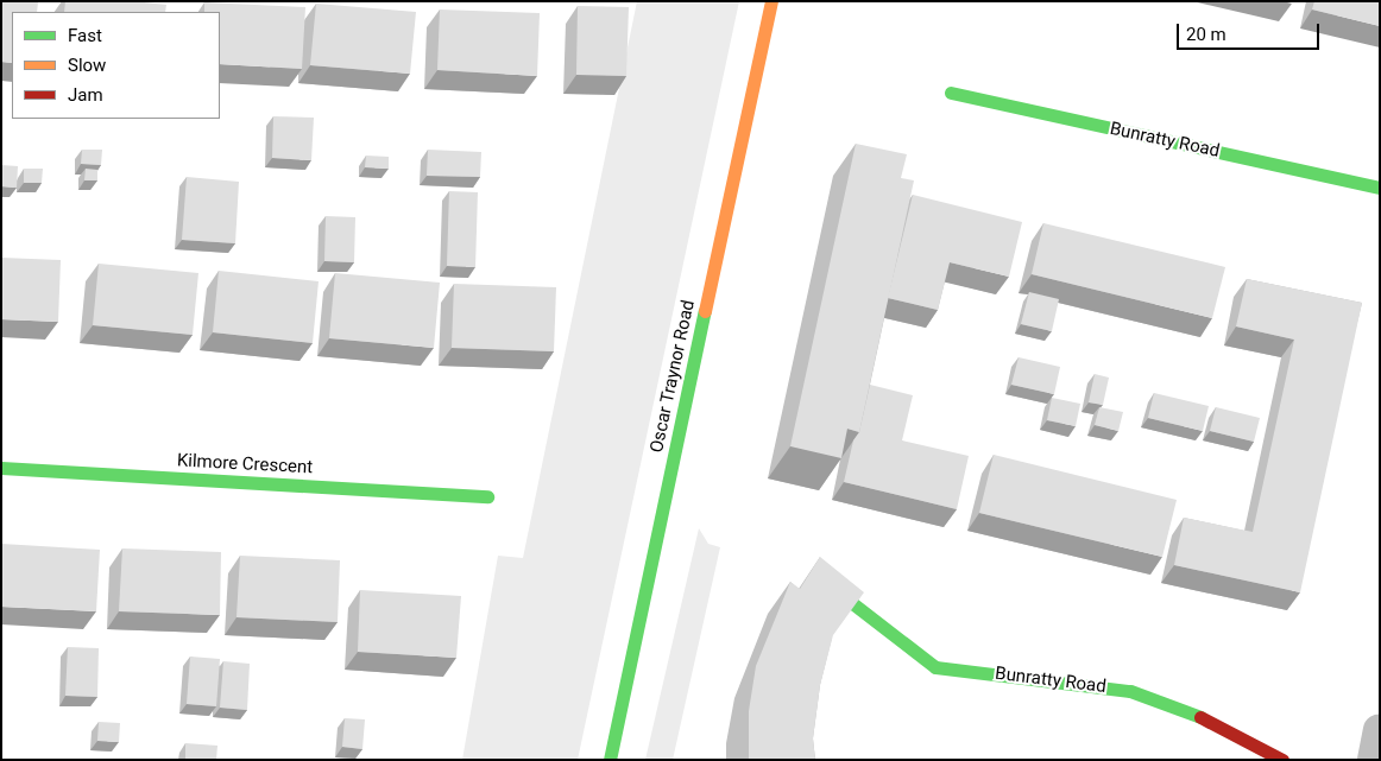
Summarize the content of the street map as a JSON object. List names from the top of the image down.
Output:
{
  "streets": {
    "street": ["Bunratty Road", "Oscar Traynor Road", "Kilmore Crescent"]
  },
  "legend": ["Fast", "Slow", "Jam"],
  "scale_bar": "20 m"
}
